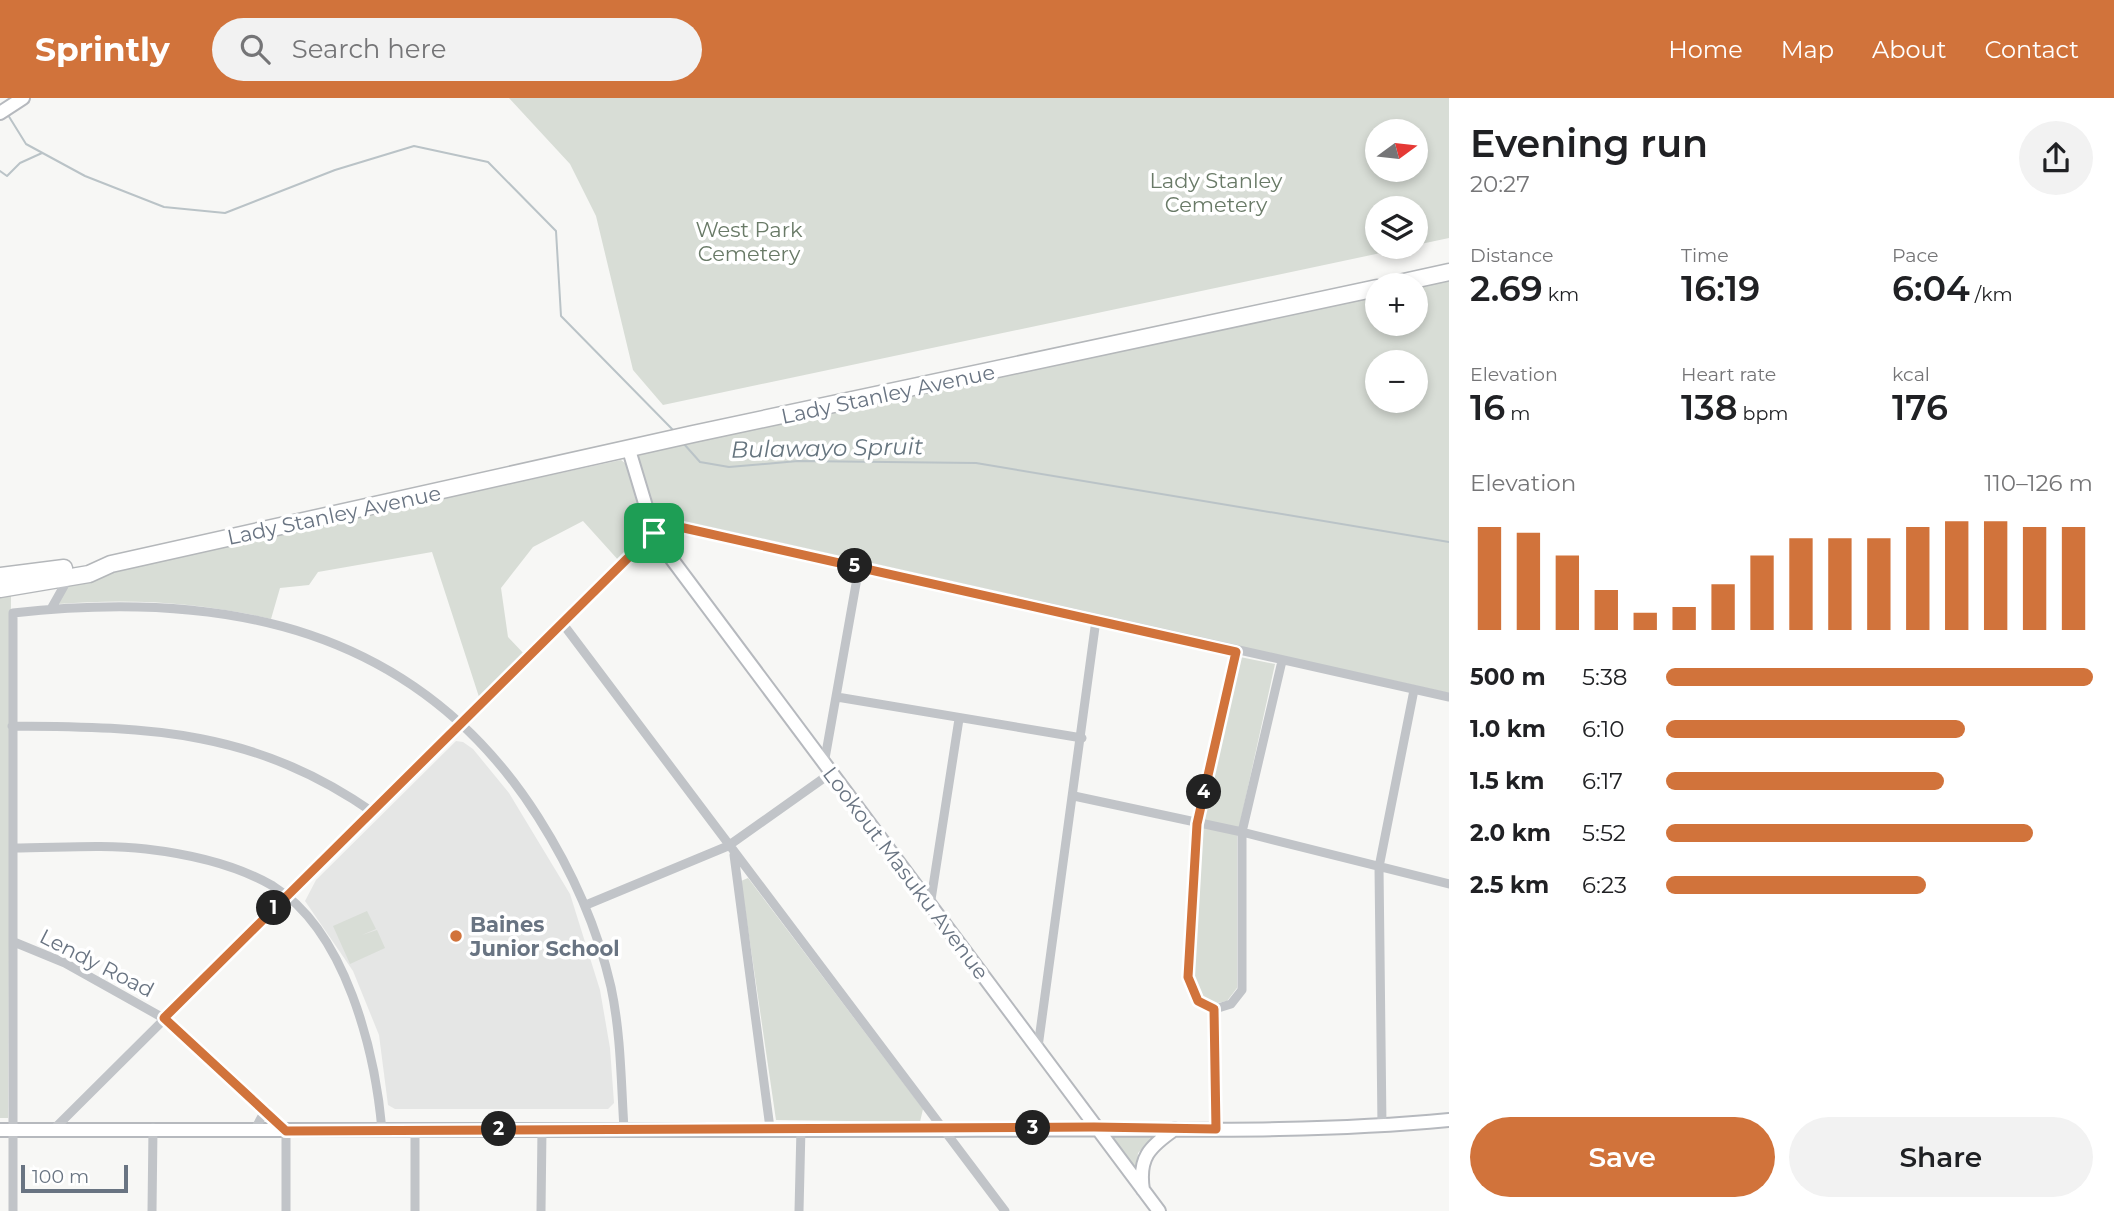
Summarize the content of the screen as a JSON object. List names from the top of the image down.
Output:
{
  "streets": {
    "highway": ["Lady Stanley Avenue"],
    "street": ["Lookout Masuku Avenue", "Lendy Road"]
  },
  "crossings": [
    ["Lady Stanley Avenue", "Lookout Masuku Avenue"]
  ],
  "water": ["Bulawayo Spruit"],
  "parks": ["Lady Stanley Cemetery", "West Park Cemetery"],
  "places": ["Baines Junior School"],
  "scale_bar": "100 m",
  "north": "right",
  "page": {
    "header": "Sprintly",
    "search": "Search here",
    "nav": [
      "Home",
      "Map",
      "About",
      "Contact"
    ],
    "heading": ["Evening run", "20:27"],
    "map_buttons": ["+", "−"],
    "stats": [
      ["Distance", "2.69 km"],
      ["Time", "16:19"],
      ["Pace", "6:04 /km"],
      ["Elevation", "16 m"],
      ["Heart rate", "138 bpm"],
      ["kcal", "176"]
    ],
    "chart": ["Elevation", "110–126 m"],
    "pins": [
      "5",
      "4",
      "1",
      "3",
      "2"
    ],
    "list": [
      {
        "name": "500 m",
        "note": "5:38"
      },
      {
        "name": "1.0 km",
        "note": "6:10"
      },
      {
        "name": "1.5 km",
        "note": "6:17"
      },
      {
        "name": "2.0 km",
        "note": "5:52"
      },
      {
        "name": "2.5 km",
        "note": "6:23"
      }
    ],
    "buttons": ["Save", "Share"],
    "scale": "100 m"
  }
}
